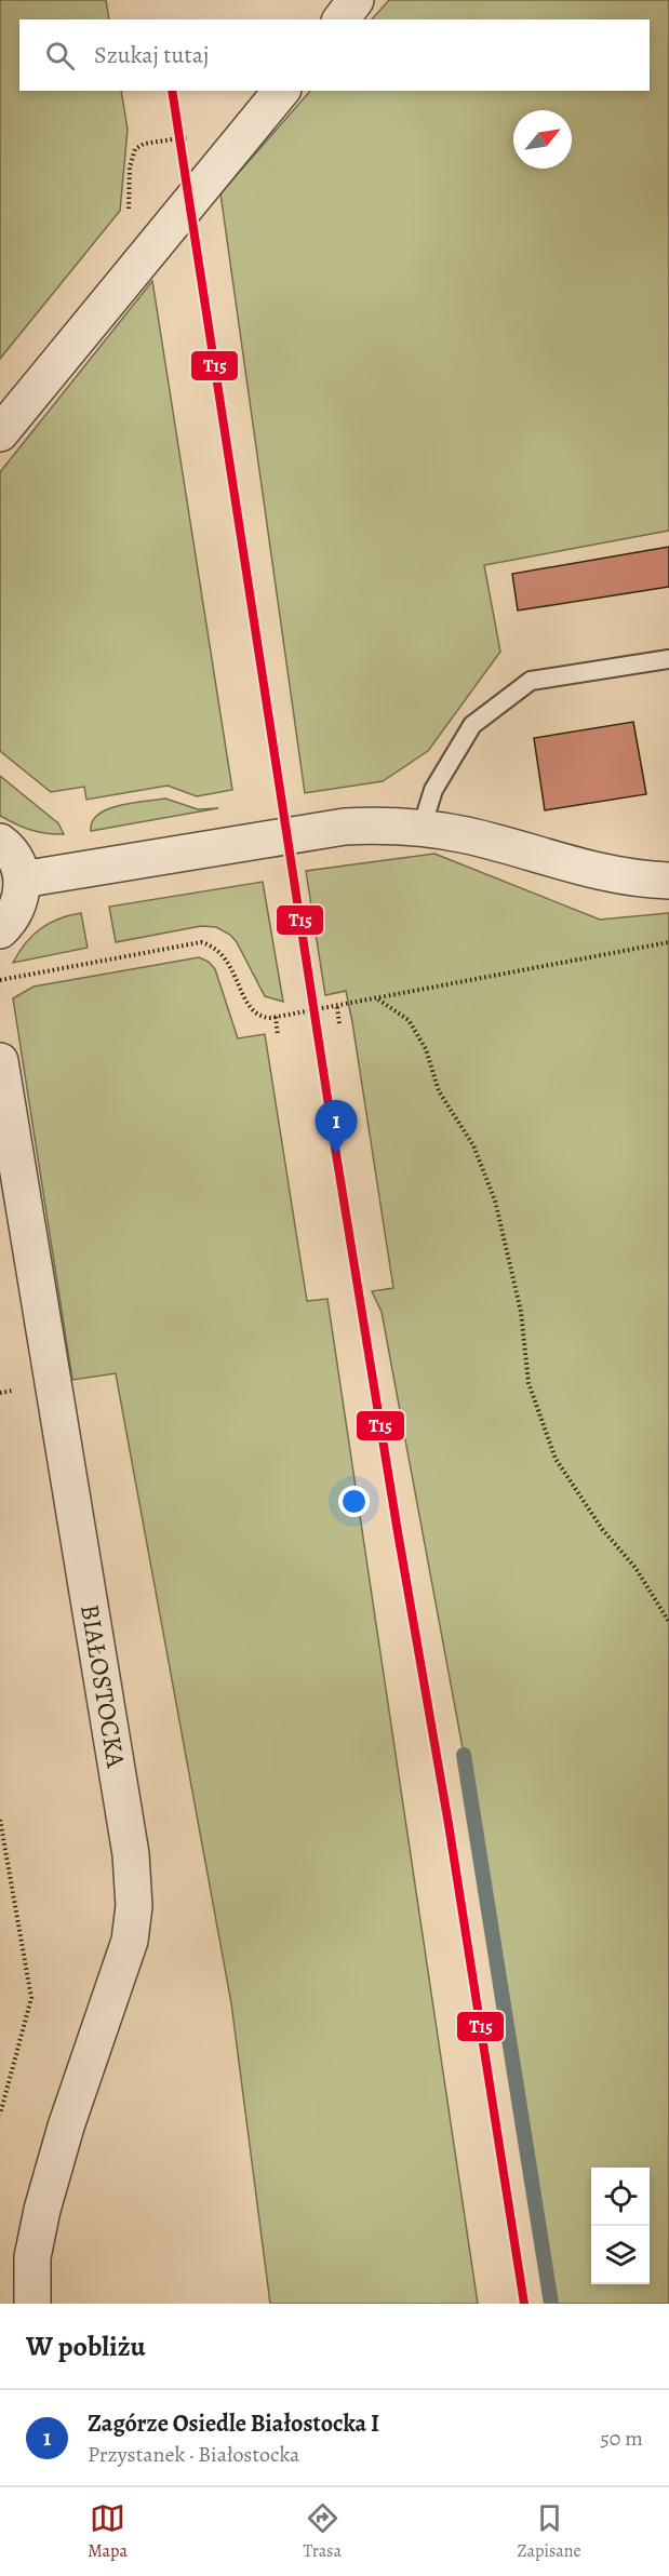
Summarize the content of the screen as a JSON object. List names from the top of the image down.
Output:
{
  "streets": {
    "street": ["BIAŁOSTOCKA"]
  },
  "lines": ["transit line T15"],
  "north": "top right",
  "page": {
    "search": "Szukaj tutaj",
    "pins": "1",
    "heading": "W pobliżu",
    "list": [
      {
        "mark": "1",
        "name": "Zagórze Osiedle Białostocka I",
        "note": "Przystanek · Białostocka",
        "value": "50 m"
      }
    ],
    "nav": ["Mapa", "Trasa", "Zapisane"]
  }
}
